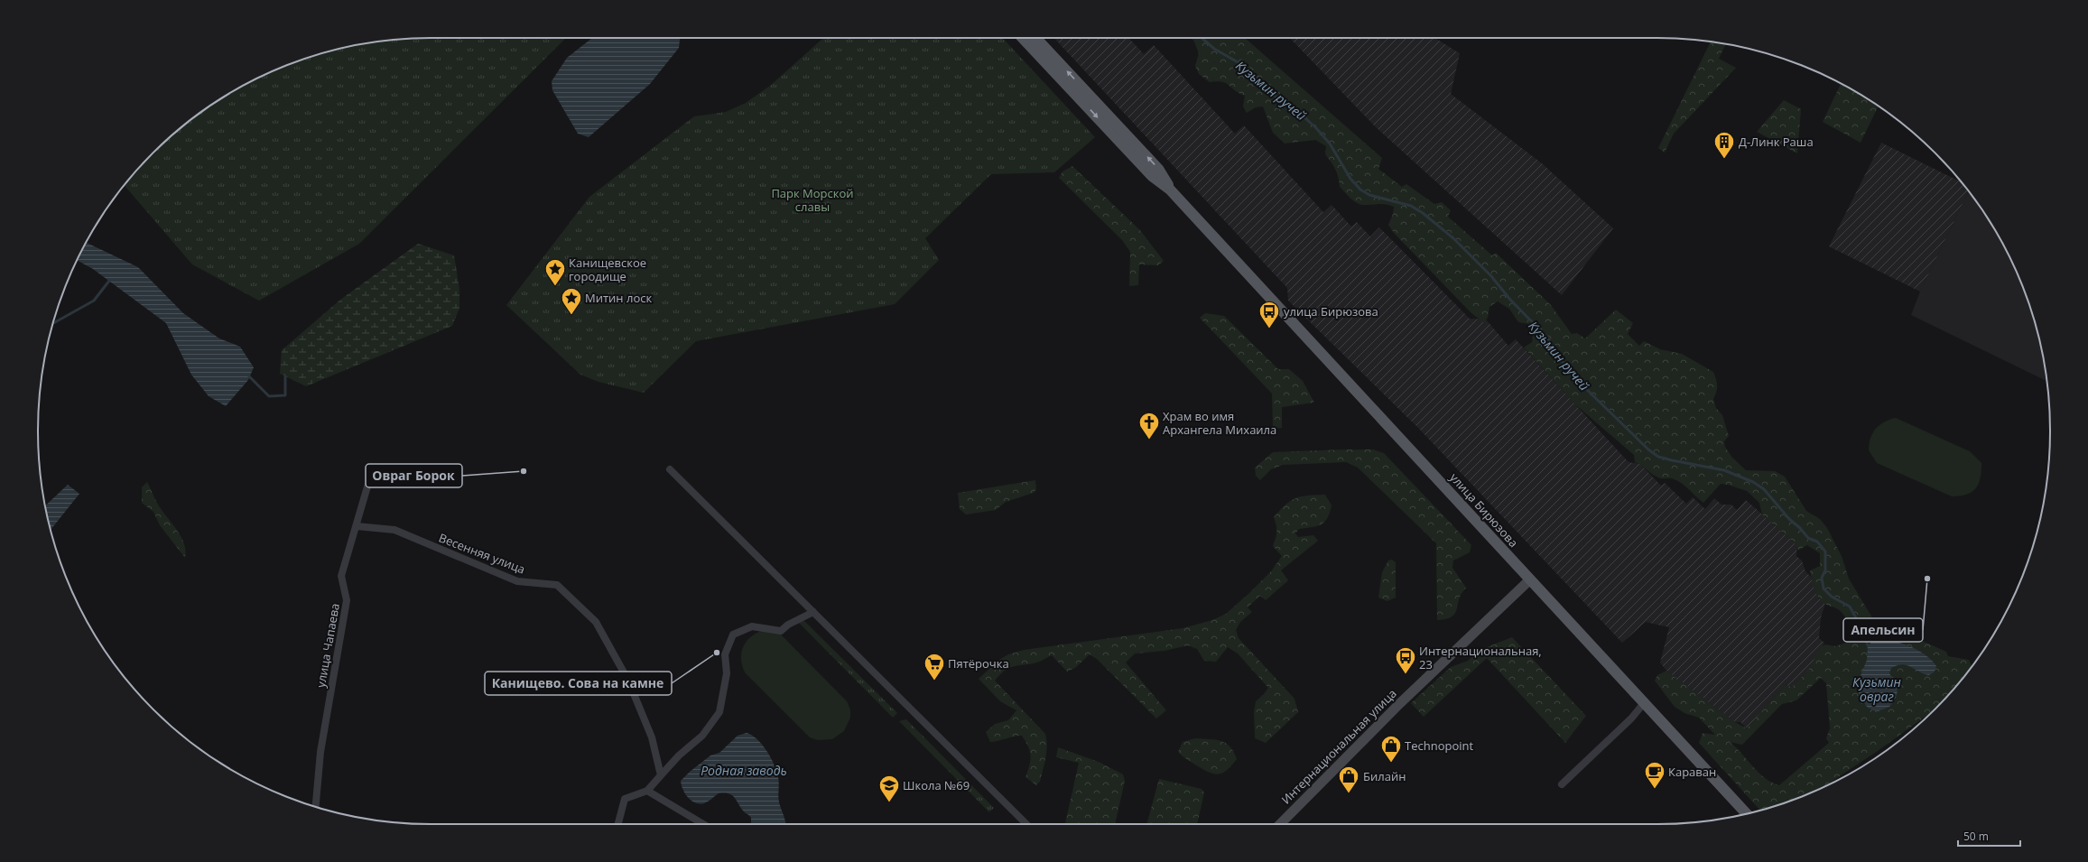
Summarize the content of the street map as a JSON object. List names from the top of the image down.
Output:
{
  "streets": {
    "main road": ["улица Бирюзова", "Интернациональная улица"],
    "street": ["Весенняя улица", "улица Чапаева"]
  },
  "crossings": [
    ["улица Бирюзова", "Интернациональная улица"],
    ["Весенняя улица", "улица Чапаева"]
  ],
  "water": ["Кузьмин ручей", "Кузьмин овраг", "Родная заводь"],
  "parks": ["Парк Морской славы"],
  "places": {
    "building": ["Д-Линк Раша"],
    "place": ["Канищевское городище", "Митин лоск"],
    "bus stop": ["улица Бирюзова", "Интернациональная, 23"],
    "church": ["Храм во имя Архангела Михаила"],
    "other": ["Овраг Борок", "Апельсин", "Канищево. Сова на камне"],
    "supermarket": ["Пятёрочка"],
    "shop": ["Technopoint", "Билайн"],
    "cafe": ["Караван"],
    "school or university": ["Школа №69"]
  },
  "scale_bar": "50 m"
}
